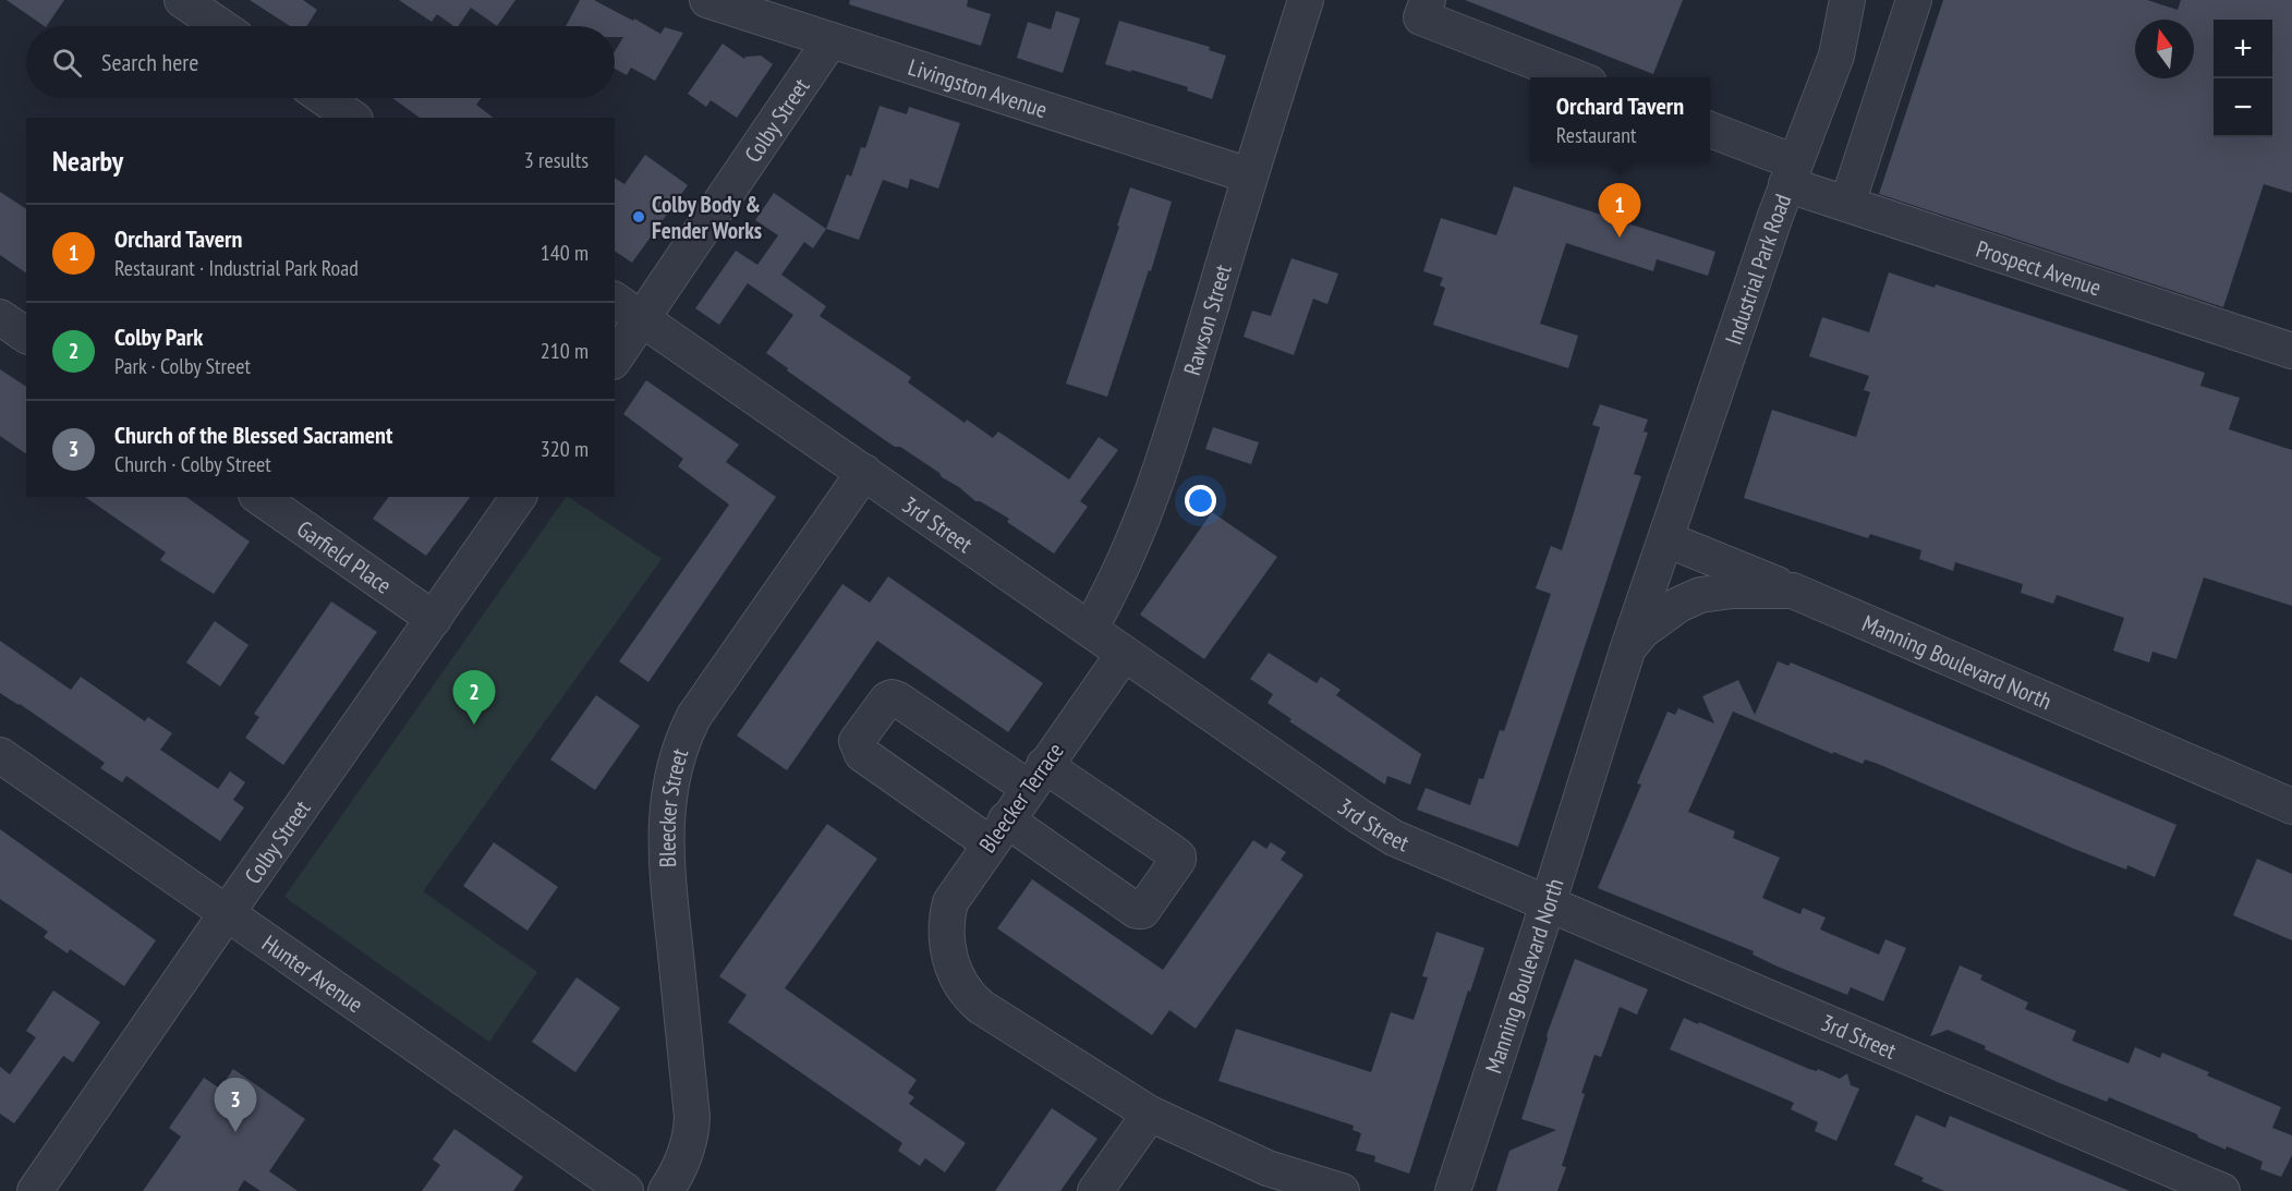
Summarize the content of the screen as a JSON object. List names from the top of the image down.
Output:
{
  "streets": {
    "street": [
      "Livingston Avenue",
      "Colby Street",
      "Prospect Avenue",
      "Industrial Park Road",
      "Rawson Street",
      "3rd Street",
      "Garfield Place",
      "Manning Boulevard North",
      "Bleecker Terrace",
      "Bleecker Street",
      "Hunter Avenue"
    ]
  },
  "crossings": [
    ["Livingston Avenue", "Colby Street"],
    ["Livingston Avenue", "Rawson Street"],
    ["Colby Street", "3rd Street"],
    ["Colby Street", "Garfield Place"],
    ["Colby Street", "Hunter Avenue"],
    ["Prospect Avenue", "Industrial Park Road"],
    ["Industrial Park Road", "Manning Boulevard North"],
    ["Rawson Street", "3rd Street"],
    ["3rd Street", "Manning Boulevard North"],
    ["3rd Street", "Bleecker Terrace"],
    ["3rd Street", "Bleecker Street"]
  ],
  "places": ["Colby Body & Fender Works"],
  "north": "top",
  "page": {
    "map_buttons": ["+", "−"],
    "search": "Search here",
    "popup": ["Orchard Tavern", "Restaurant"],
    "heading": ["Nearby", "3 results"],
    "pins": ["1", "2", "3"],
    "list": [
      {
        "mark": "1",
        "name": "Orchard Tavern",
        "note": "Restaurant · Industrial Park Road",
        "value": "140 m"
      },
      {
        "mark": "2",
        "name": "Colby Park",
        "note": "Park · Colby Street",
        "value": "210 m"
      },
      {
        "mark": "3",
        "name": "Church of the Blessed Sacrament",
        "note": "Church · Colby Street",
        "value": "320 m"
      }
    ]
  }
}
